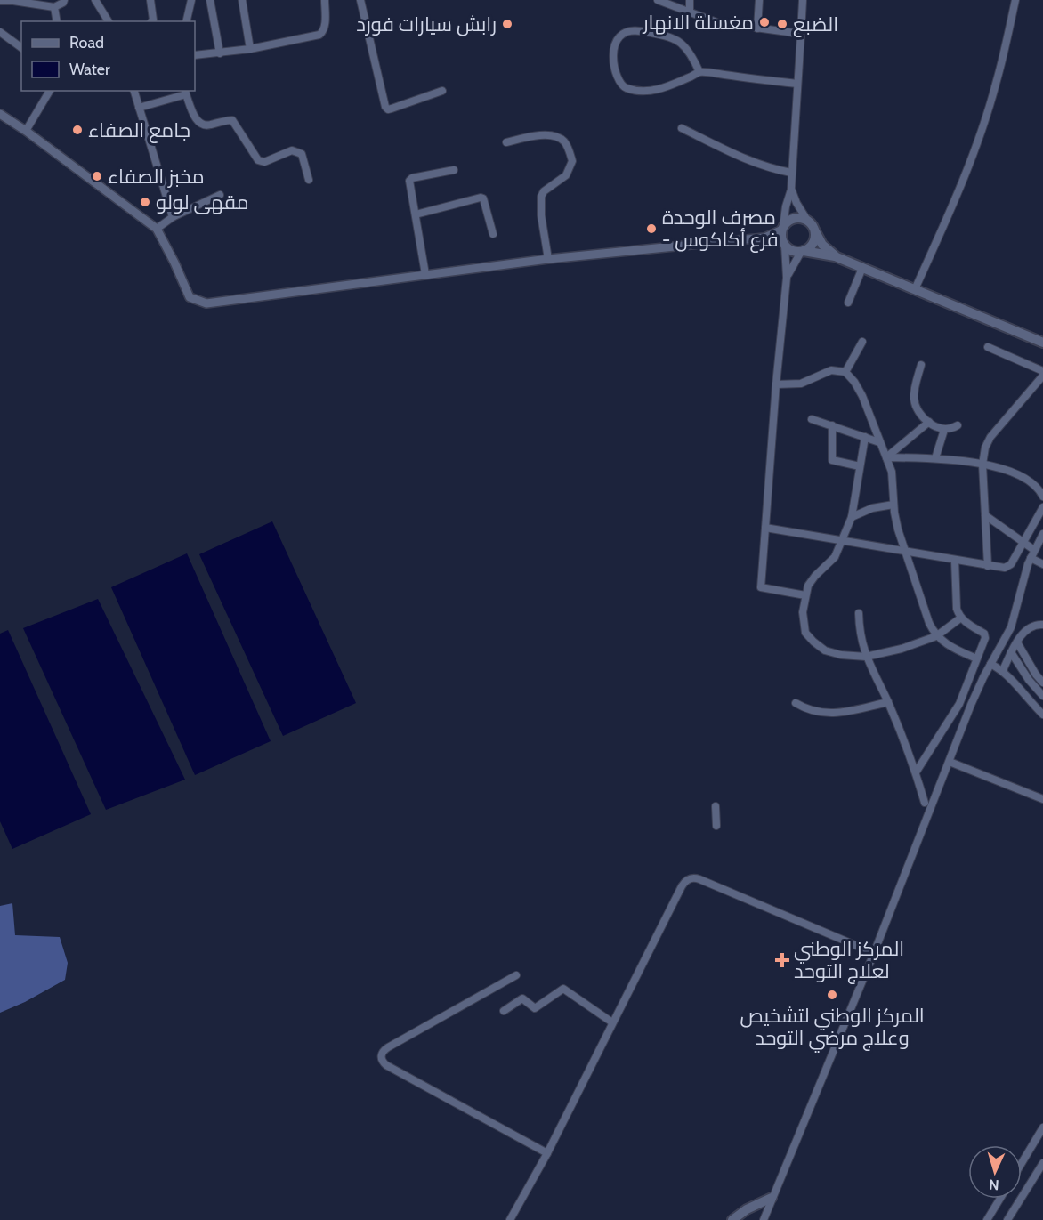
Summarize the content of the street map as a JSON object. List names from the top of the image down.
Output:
{
  "places": {
    "other": [
      "مغسلة الانهار",
      "رابش سيارات فورد",
      "الضبع",
      "جامع الصفاء",
      "مخبز الصفاء",
      "مقهى لولو",
      "مصرف الوحدة - فرع أكاكوس",
      "المركز الوطني لتشخيص وعلاج مرضي التوحد"
    ],
    "health": ["المركز الوطني لعلاج التوحد"]
  },
  "legend": ["Road", "Water"],
  "north": "bottom"
}
